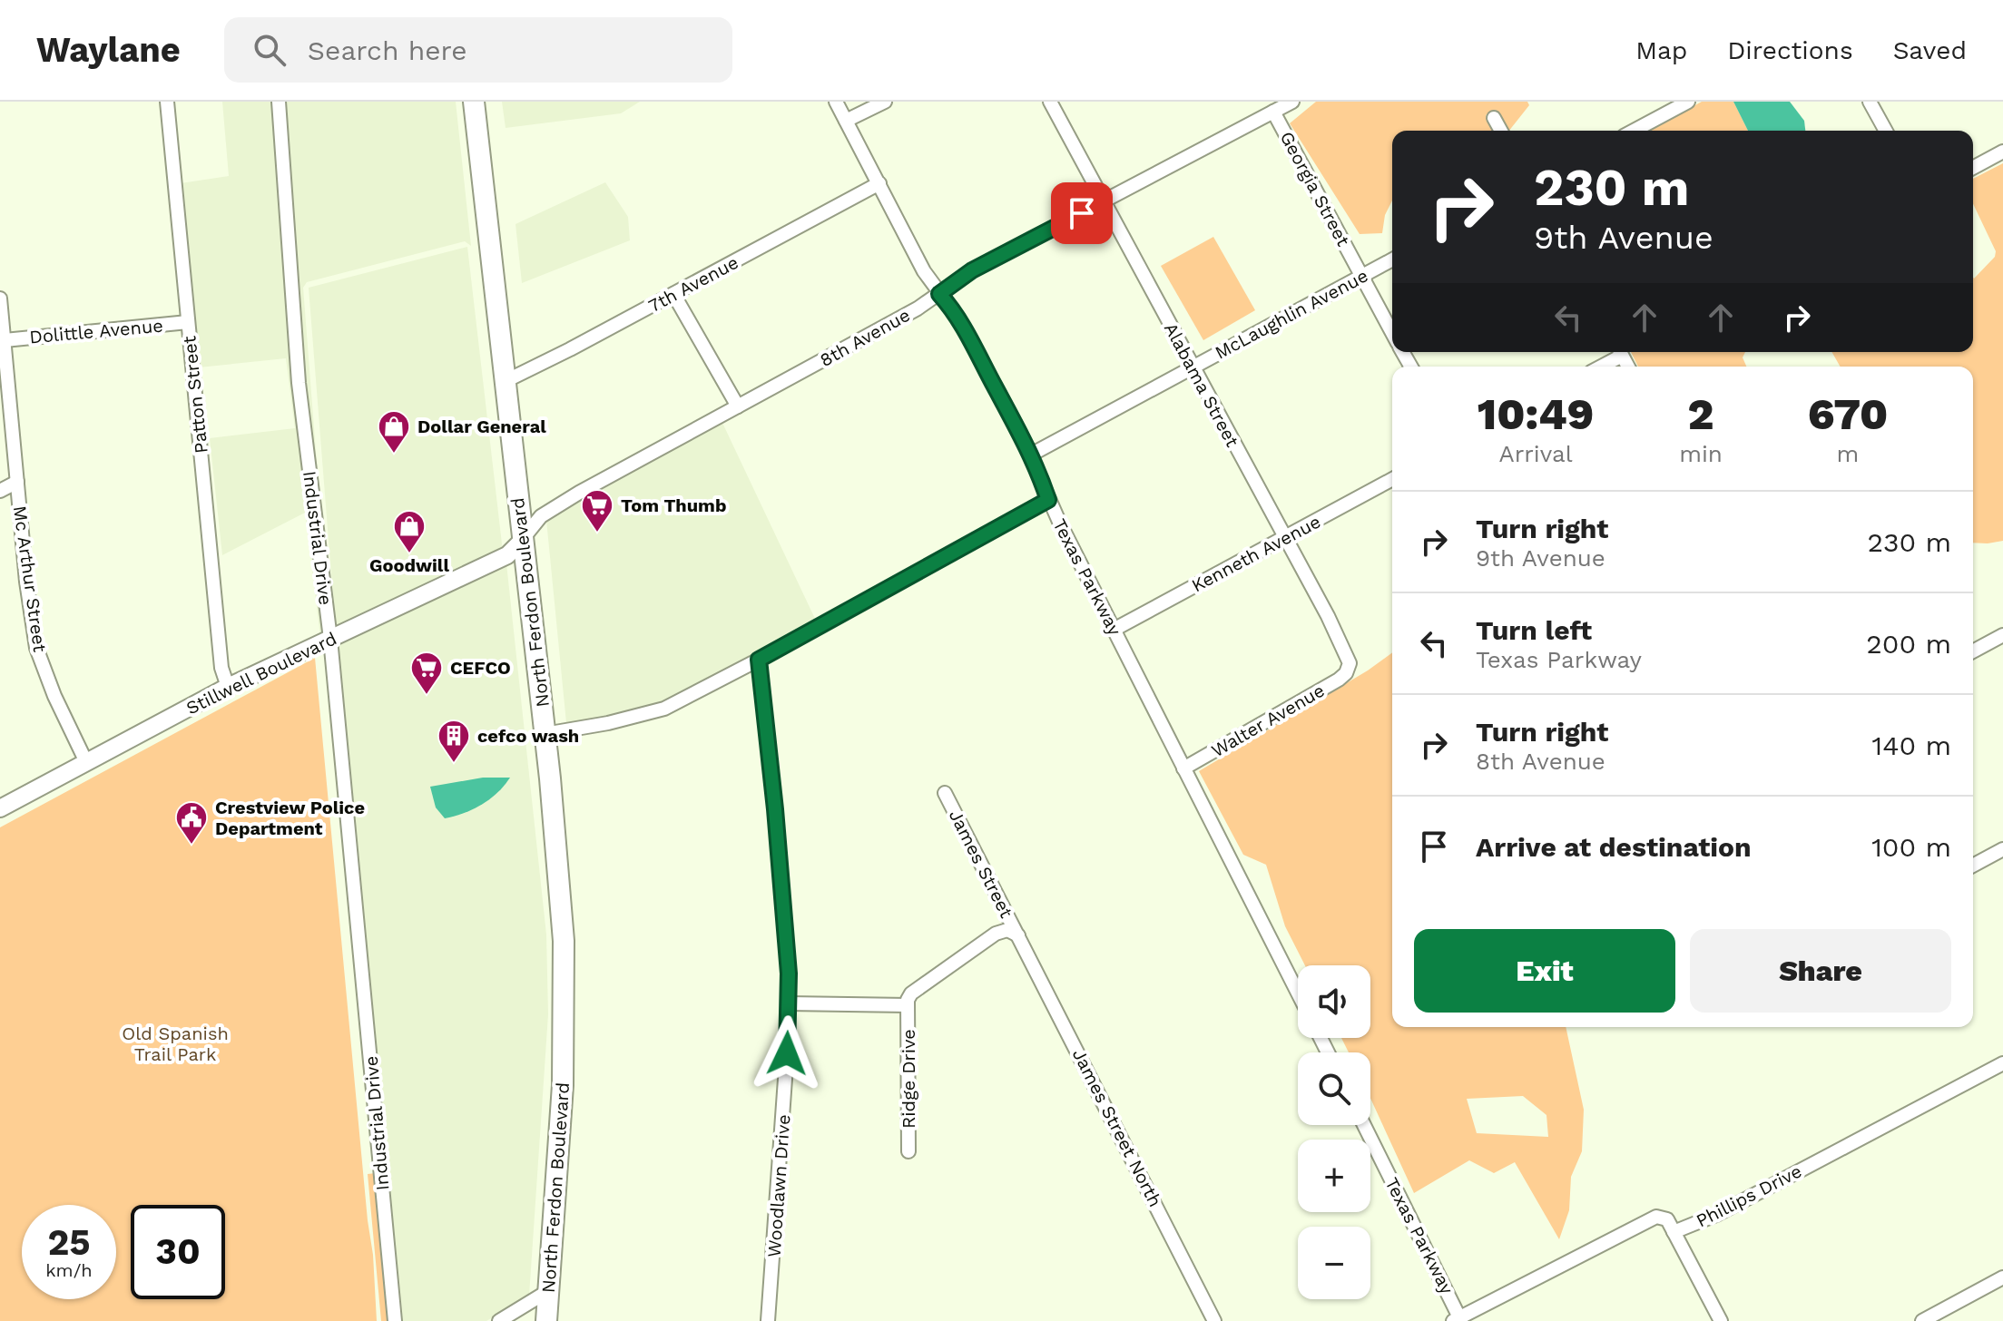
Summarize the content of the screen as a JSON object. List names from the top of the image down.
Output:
{
  "streets": {
    "main road": ["North Ferdon Boulevard"],
    "street": [
      "Georgia Street",
      "7th Avenue",
      "McLaughlin Avenue",
      "Dolittle Avenue",
      "8th Avenue",
      "Alabama Street",
      "Patton Street",
      "Industrial Drive",
      "Kenneth Avenue",
      "Texas Parkway",
      "Mc Arthur Street",
      "Stillwell Boulevard",
      "Walter Avenue",
      "James Street",
      "Ridge Drive",
      "James Street North",
      "Woodlawn Drive",
      "Phillips Drive"
    ]
  },
  "crossings": [
    ["Georgia Street", "McLaughlin Avenue"],
    ["Georgia Street", "8th Avenue"],
    ["7th Avenue", "Texas Parkway"],
    ["7th Avenue", "North Ferdon Boulevard"],
    ["McLaughlin Avenue", "Alabama Street"],
    ["McLaughlin Avenue", "Texas Parkway"],
    ["Dolittle Avenue", "Patton Street"],
    ["Dolittle Avenue", "Mc Arthur Street"],
    ["8th Avenue", "Alabama Street"],
    ["8th Avenue", "Texas Parkway"],
    ["8th Avenue", "North Ferdon Boulevard"],
    ["8th Avenue", "Stillwell Boulevard"],
    ["Alabama Street", "Kenneth Avenue"],
    ["Alabama Street", "Walter Avenue"],
    ["Patton Street", "Stillwell Boulevard"],
    ["Industrial Drive", "Stillwell Boulevard"],
    ["Kenneth Avenue", "Texas Parkway"],
    ["Texas Parkway", "Walter Avenue"],
    ["Texas Parkway", "Phillips Drive"],
    ["Mc Arthur Street", "Stillwell Boulevard"],
    ["North Ferdon Boulevard", "Stillwell Boulevard"],
    ["James Street", "James Street North"]
  ],
  "parks": ["Old Spanish Trail Park"],
  "places": {
    "shop": ["Dollar General", "Goodwill"],
    "supermarket": ["Tom Thumb", "CEFCO"],
    "building": ["cefco wash"],
    "public building": ["Crestview Police Department"]
  },
  "page": {
    "header": "Waylane",
    "search": "Search here",
    "nav": ["Map", "Directions", "Saved"],
    "turn": ["230 m", "9th Avenue"],
    "eta": [
      "10:49",
      "Arrival",
      "2",
      "min",
      "670",
      "m"
    ],
    "list": [
      {
        "name": "Turn right",
        "note": "9th Avenue",
        "value": "230 m"
      },
      {
        "name": "Turn left",
        "note": "Texas Parkway",
        "value": "200 m"
      },
      {
        "name": "Turn right",
        "note": "8th Avenue",
        "value": "140 m"
      },
      {
        "name": "Arrive at destination",
        "value": "100 m"
      }
    ],
    "buttons": ["Exit", "Share"],
    "map_buttons": ["+", "−"],
    "speed": "25 km/h",
    "limit": "30"
  }
}
